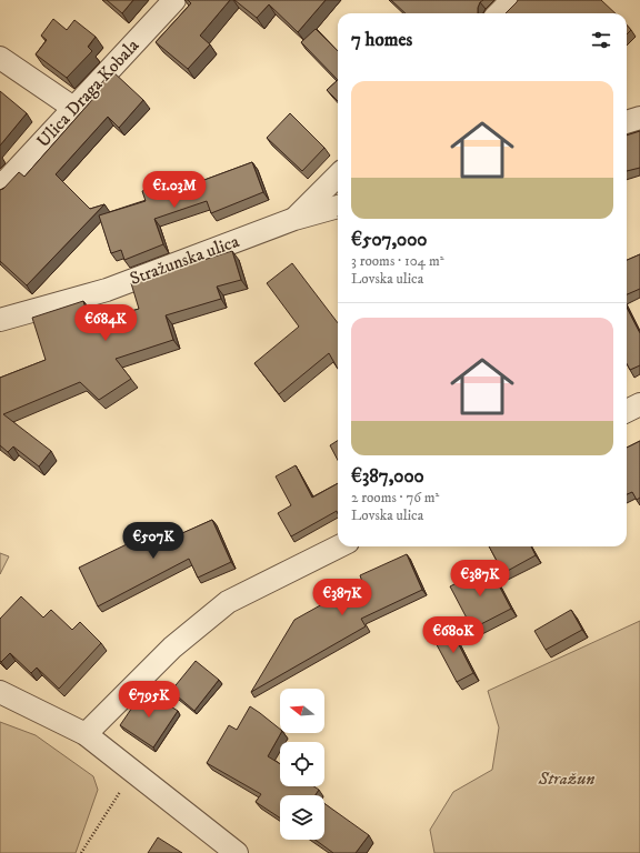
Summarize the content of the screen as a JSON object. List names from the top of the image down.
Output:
{
  "streets": {
    "street": ["Ulica Draga Kobala", "Stražunska ulica"]
  },
  "parks": ["Stražun"],
  "north": "left",
  "page": {
    "heading": "7 homes",
    "list": [
      {
        "name": "€507,000",
        "note": "3 rooms · 104 m² · Lovska ulica"
      },
      {
        "name": "€387,000",
        "note": "2 rooms · 76 m² · Lovska ulica"
      }
    ],
    "price": [
      "€1.03M",
      "€684K",
      "€507K",
      "€387K",
      "€387K",
      "€680K",
      "€795K"
    ]
  }
}
